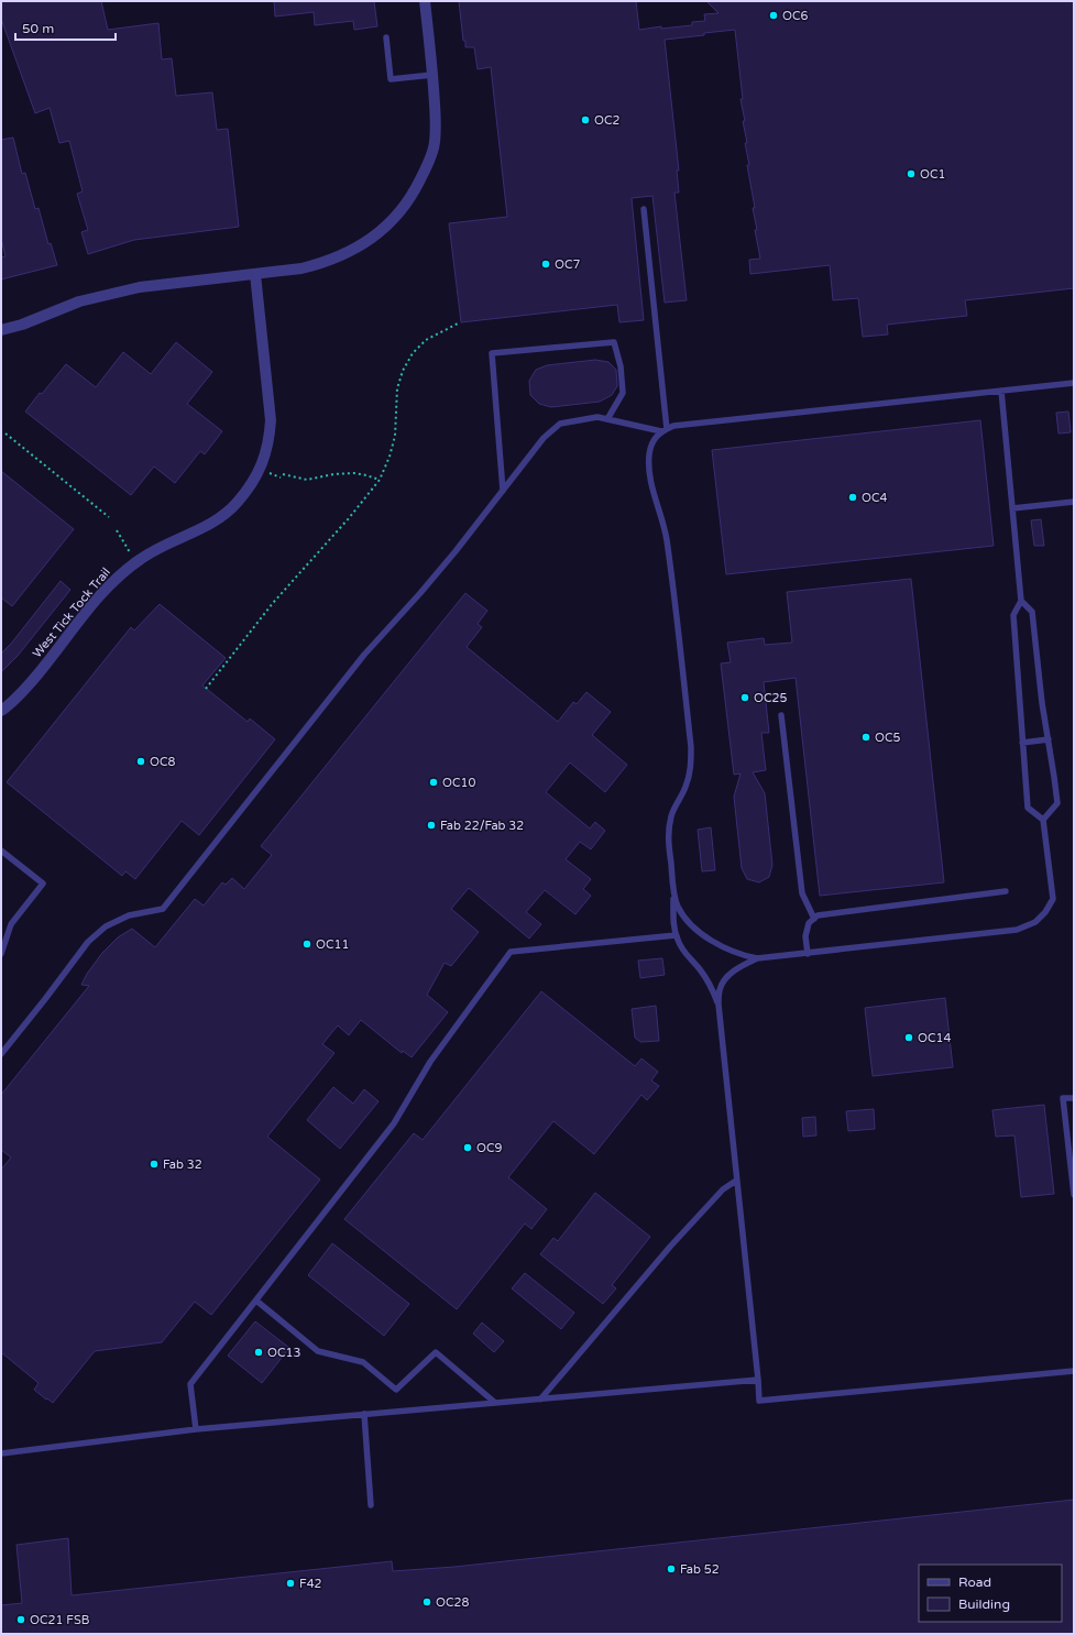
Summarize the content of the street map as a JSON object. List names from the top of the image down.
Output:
{
  "streets": {
    "street": ["West Tick Tock Trail"]
  },
  "places": [
    "OC6",
    "OC2",
    "OC1",
    "OC7",
    "OC4",
    "OC25",
    "OC5",
    "OC8",
    "OC10",
    "Fab 22/Fab 32",
    "OC11",
    "OC14",
    "OC9",
    "Fab 32",
    "OC13",
    "Fab 52",
    "F42",
    "OC28",
    "OC21 FSB"
  ],
  "legend": ["Road", "Building"],
  "scale_bar": "50 m"
}
